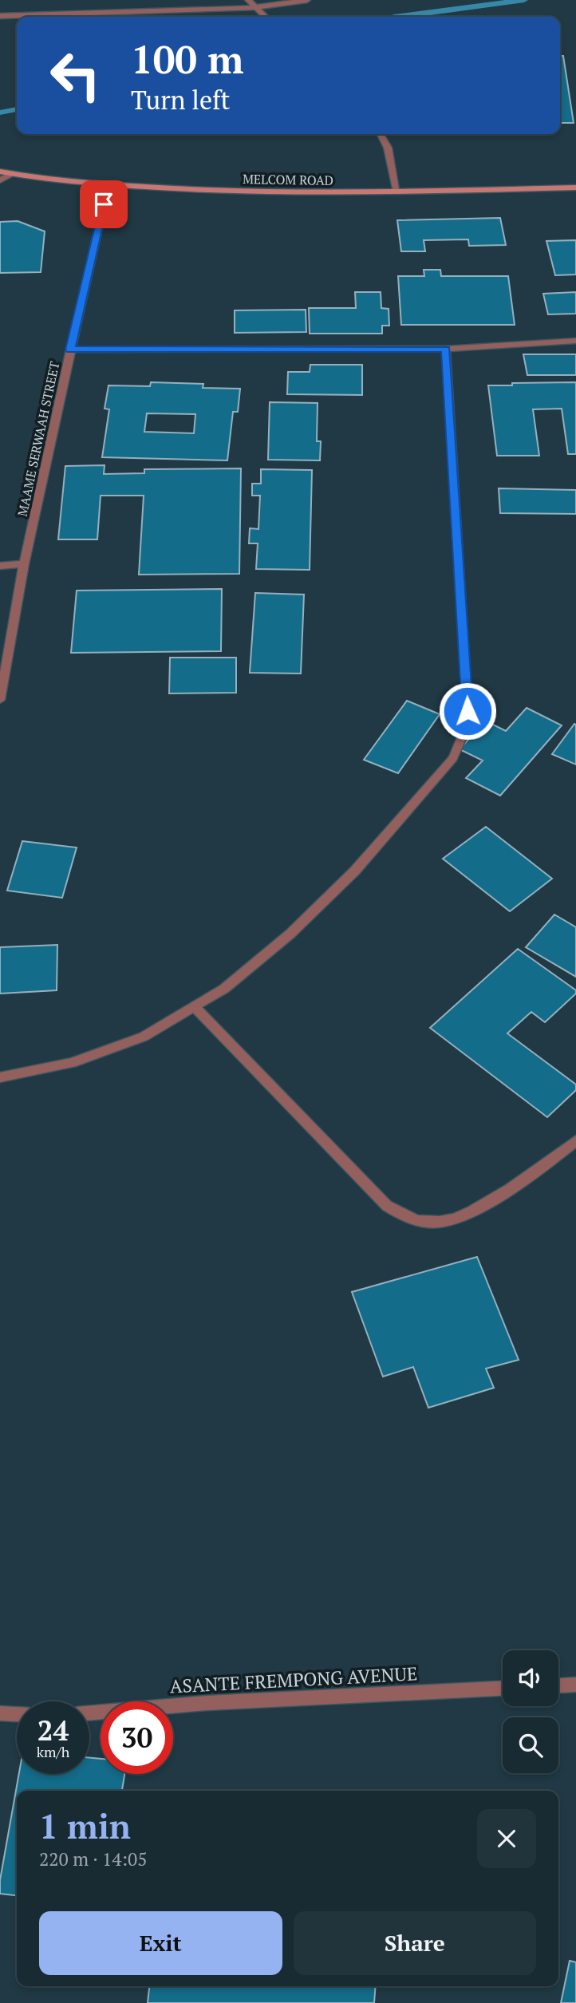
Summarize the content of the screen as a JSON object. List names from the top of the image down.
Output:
{
  "streets": {
    "main road": ["MELCOM ROAD"],
    "street": ["MAAME SERWAAH STREET", "ASANTE FREMPONG AVENUE"]
  },
  "crossings": [
    ["MELCOM ROAD", "MAAME SERWAAH STREET"]
  ],
  "page": {
    "turn": ["100 m", "Turn left"],
    "speed": "24 km/h",
    "limit": "30",
    "heading": ["1 min", "220 m · 14:05"],
    "buttons": ["Exit", "Share"]
  }
}
